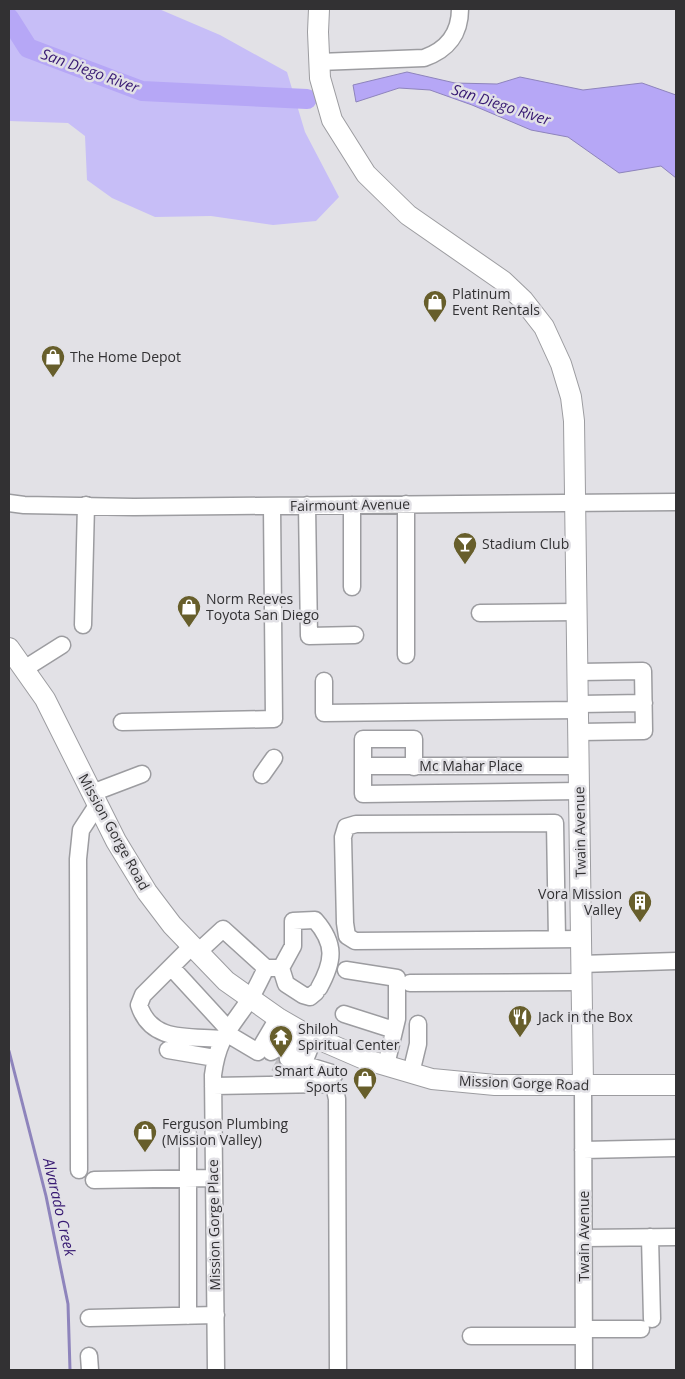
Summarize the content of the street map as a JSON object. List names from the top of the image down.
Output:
{
  "streets": {
    "main road": ["Mission Gorge Road", "Twain Avenue"],
    "street": ["Fairmount Avenue", "Mc Mahar Place", "Mission Gorge Place"]
  },
  "crossings": [
    ["Fairmount Avenue", "Twain Avenue"],
    ["Mc Mahar Place", "Twain Avenue"],
    ["Mission Gorge Road", "Twain Avenue"],
    ["Mission Gorge Road", "Mission Gorge Place"]
  ],
  "water": ["San Diego River", "Alvarado Creek"],
  "places": {
    "shop": [
      "Platinum Event Rentals",
      "The Home Depot",
      "Norm Reeves Toyota San Diego",
      "Smart Auto Sports",
      "Ferguson Plumbing (Mission Valley)"
    ],
    "bar": ["Stadium Club"],
    "building": ["Vora Mission Valley"],
    "restaurant": ["Jack in the Box"],
    "temple": ["Shiloh Spiritual Center"]
  }
}
